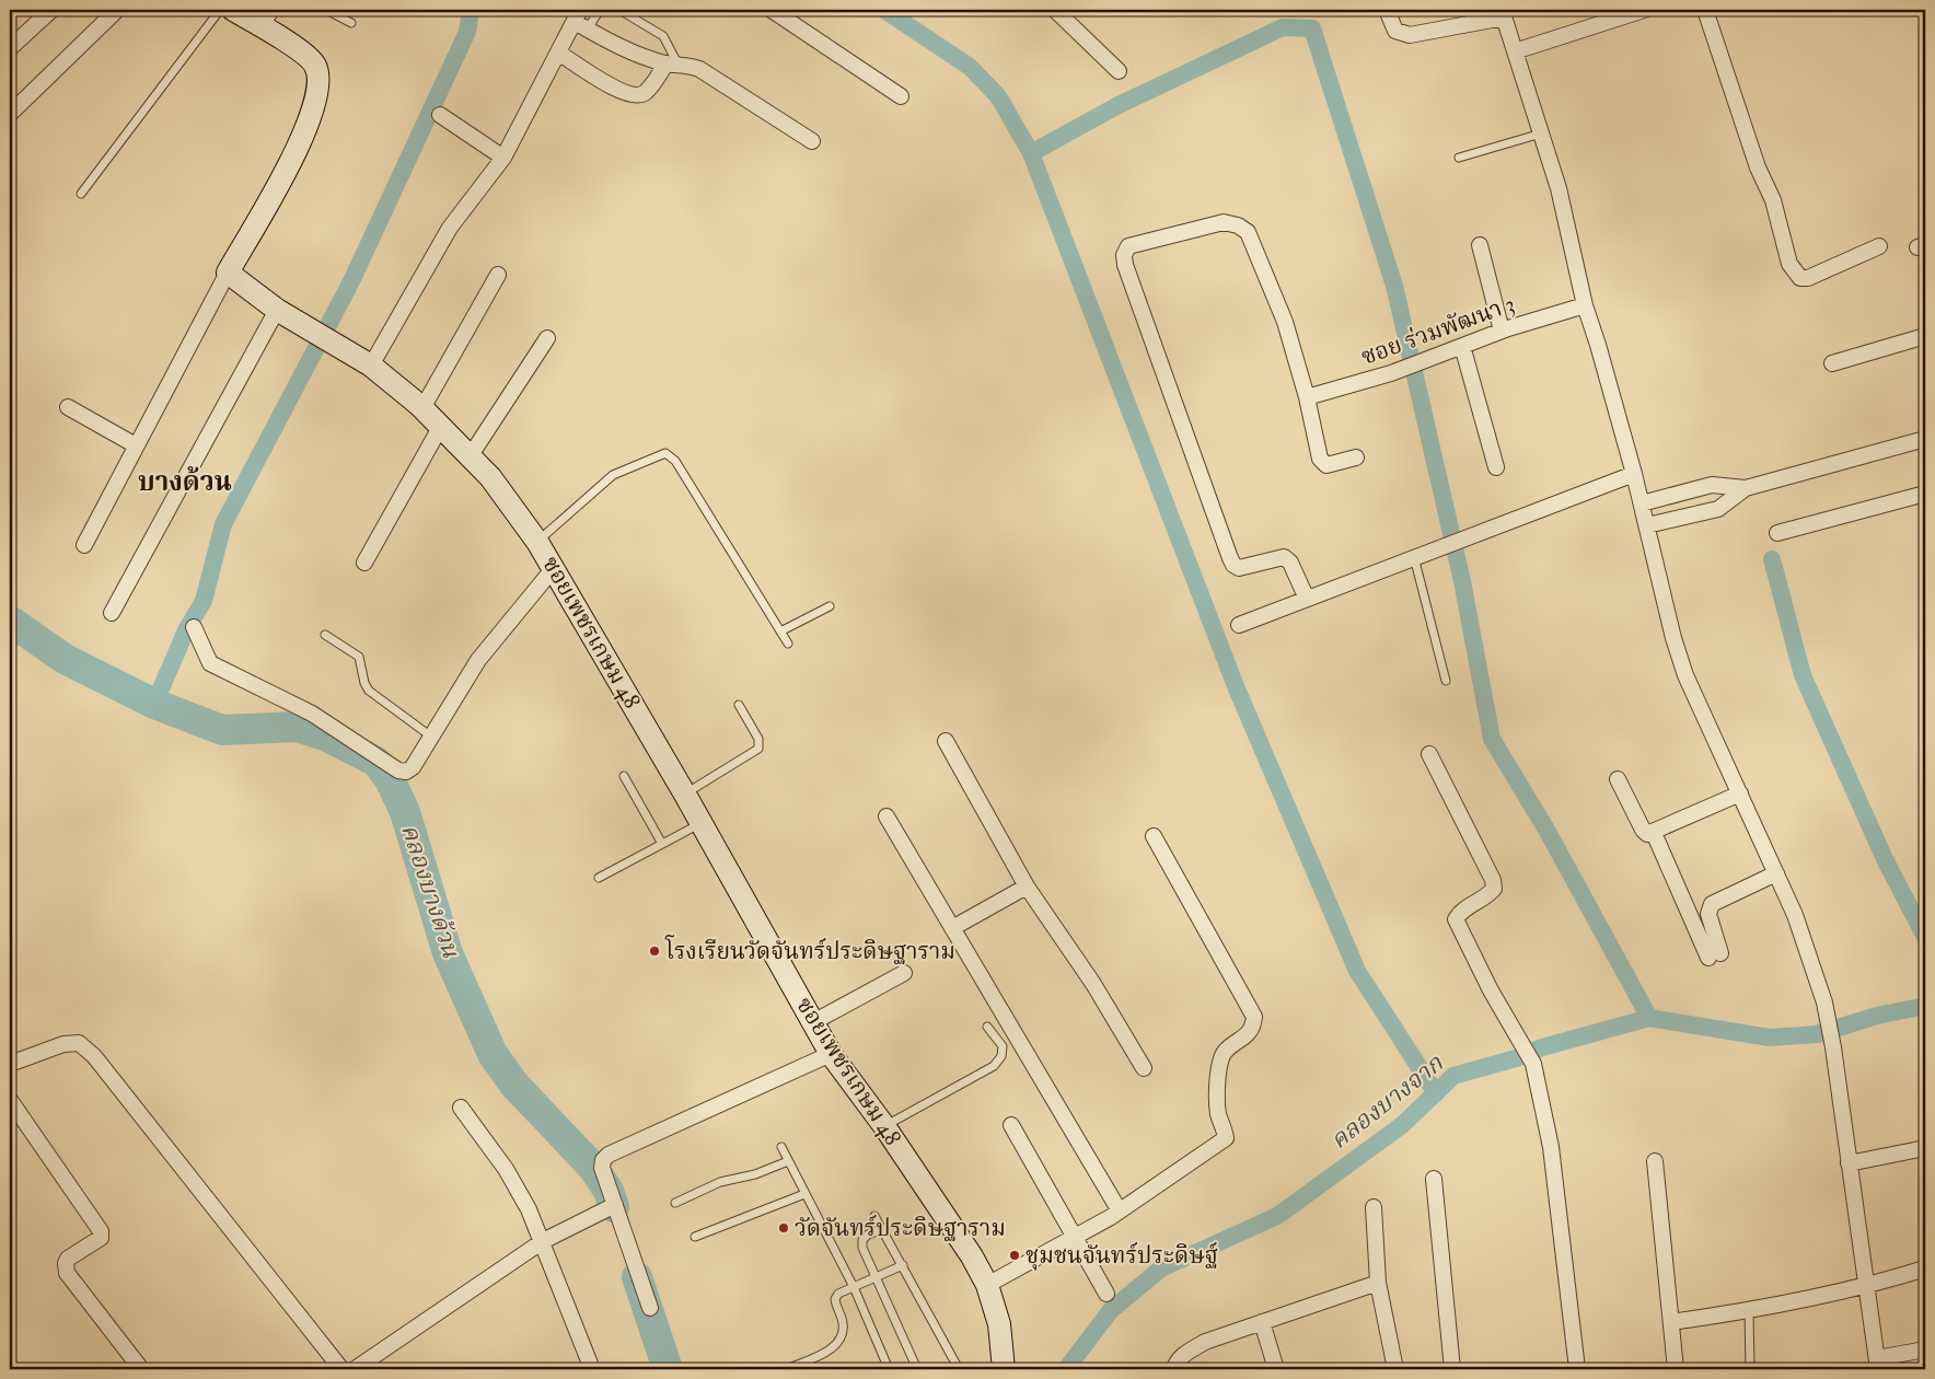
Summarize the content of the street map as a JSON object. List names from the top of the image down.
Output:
{
  "streets": {
    "street": ["ซอย ร่วมพัฒนา 3", "ซอยเพชรเกษม 48"]
  },
  "districts": ["บางด้วน"],
  "water": ["คลองบางด้วน", "คลองบางจาก"],
  "places": ["โรงเรียนวัดจันทร์ประดิษฐาราม", "วัดจันทร์ประดิษฐาราม", "ชุมชนจันทร์ประดิษฐ์"]
}
